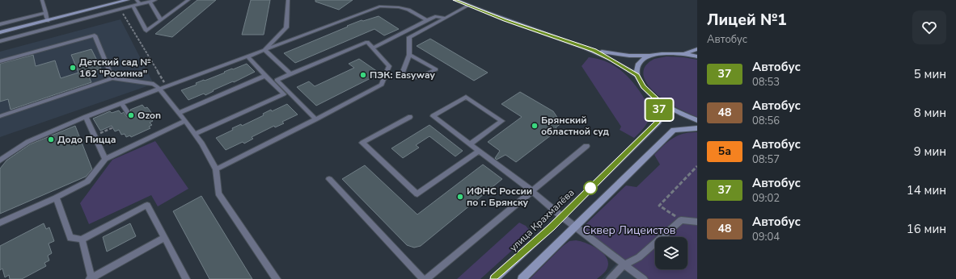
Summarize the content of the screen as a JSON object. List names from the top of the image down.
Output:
{
  "streets": {
    "main road": ["улица Крахмалёва"]
  },
  "parks": ["Сквер Лицеистов"],
  "places": [
    "Детский сад № 162 \"Росинка\"",
    "ПЭК: Easyway",
    "Ozon",
    "Брянский областной суд",
    "Додо Пицца",
    "ИФНС России по г. Брянску"
  ],
  "lines": ["bus line 37"],
  "page": {
    "on_map": "37",
    "heading": ["Лицей №1", "Автобус"],
    "list": [
      {
        "mark": "37",
        "name": "Автобус",
        "note": "08:53",
        "value": "5 мин"
      },
      {
        "mark": "48",
        "name": "Автобус",
        "note": "08:56",
        "value": "8 мин"
      },
      {
        "mark": "5а",
        "name": "Автобус",
        "note": "08:57",
        "value": "9 мин"
      },
      {
        "mark": "37",
        "name": "Автобус",
        "note": "09:02",
        "value": "14 мин"
      },
      {
        "mark": "48",
        "name": "Автобус",
        "note": "09:04",
        "value": "16 мин"
      }
    ]
  }
}
